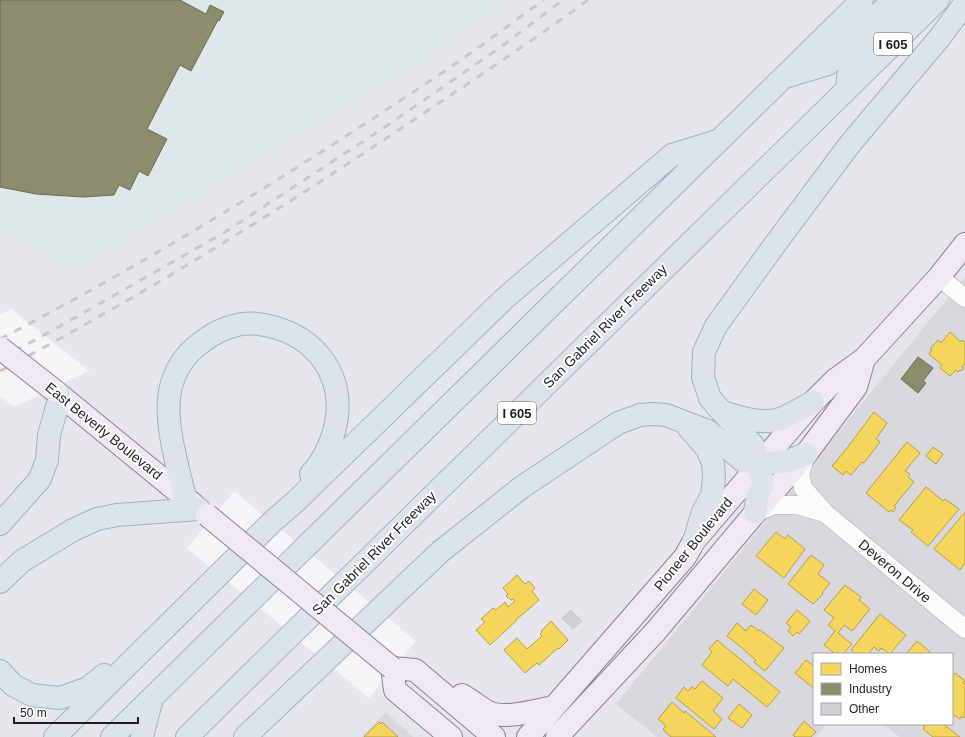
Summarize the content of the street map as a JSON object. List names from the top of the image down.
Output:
{
  "streets": {
    "highway": ["I 605", "San Gabriel River Freeway"],
    "main road": ["East Beverly Boulevard", "Pioneer Boulevard"],
    "street": ["Deveron Drive"]
  },
  "crossings": [
    ["Pioneer Boulevard", "Deveron Drive"]
  ],
  "legend": ["Homes", "Industry", "Other"],
  "scale_bar": "50 m"
}
